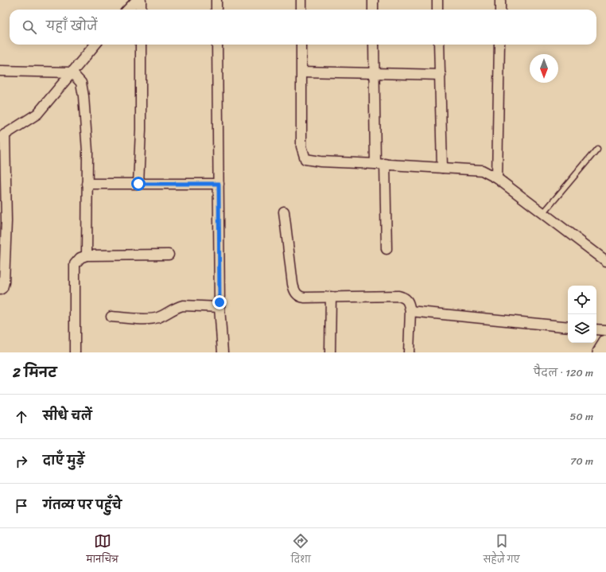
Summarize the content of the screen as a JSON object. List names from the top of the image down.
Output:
{
  "north": "bottom",
  "page": {
    "search": "यहाँ खोजें",
    "heading": ["2 मिनट", "पैदल · 120 m"],
    "list": [
      ["सीधे चलें", "50 m"],
      ["दाएँ मुड़ें", "70 m"],
      "गंतव्य पर पहुँचे"
    ],
    "nav": ["मानचित्र", "दिशा", "सहेजे गए"]
  }
}
